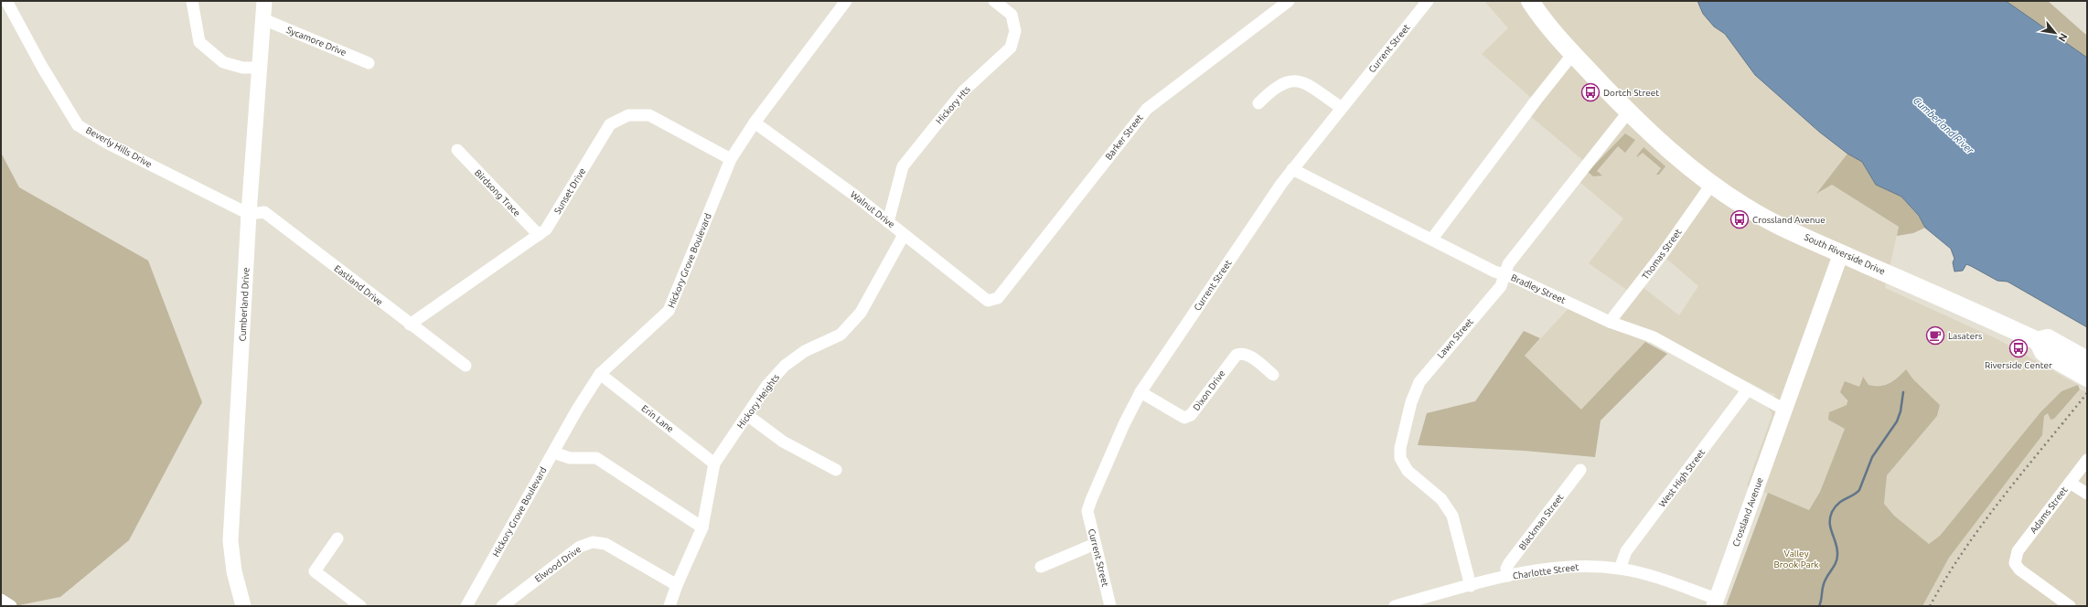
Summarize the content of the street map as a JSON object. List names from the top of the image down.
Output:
{
  "streets": {
    "highway": ["South Riverside Drive"],
    "main road": ["Cumberland Drive", "Crossland Avenue"],
    "street": [
      "Sycamore Drive",
      "Current Street",
      "Hickory Hts",
      "Barker Street",
      "Beverly Hills Drive",
      "Sunset Drive",
      "Birdsong Trace",
      "Walnut Drive",
      "Thomas Street",
      "Hickory Grove Boulevard",
      "Eastland Drive",
      "Bradley Street",
      "Lawn Street",
      "Dixon Drive",
      "Hickory Heights",
      "Erin Lane",
      "West High Street",
      "Adams Street",
      "Blackman Street",
      "Elwood Drive",
      "Charlotte Street"
    ]
  },
  "crossings": [
    ["Sycamore Drive", "Cumberland Drive"],
    ["Current Street", "Bradley Street"],
    ["Current Street", "Dixon Drive"],
    ["Hickory Hts", "Walnut Drive"],
    ["Barker Street", "Walnut Drive"],
    ["Beverly Hills Drive", "Eastland Drive"],
    ["Beverly Hills Drive", "Cumberland Drive"],
    ["Sunset Drive", "Birdsong Trace"],
    ["Sunset Drive", "Hickory Grove Boulevard"],
    ["Sunset Drive", "Eastland Drive"],
    ["Walnut Drive", "Hickory Grove Boulevard"],
    ["Walnut Drive", "Hickory Heights"],
    ["Thomas Street", "South Riverside Drive"],
    ["Thomas Street", "Bradley Street"],
    ["South Riverside Drive", "Lawn Street"],
    ["South Riverside Drive", "Crossland Avenue"],
    ["Hickory Grove Boulevard", "Erin Lane"],
    ["Eastland Drive", "Cumberland Drive"],
    ["Bradley Street", "Lawn Street"],
    ["Bradley Street", "West High Street"],
    ["Bradley Street", "Crossland Avenue"],
    ["Lawn Street", "Charlotte Street"],
    ["Hickory Heights", "Erin Lane"],
    ["Hickory Heights", "Elwood Drive"],
    ["West High Street", "Charlotte Street"],
    ["Crossland Avenue", "Charlotte Street"],
    ["Blackman Street", "Charlotte Street"]
  ],
  "water": ["Cumberland River"],
  "parks": ["Valley Brook Park"],
  "places": {
    "bus stop": ["Dortch Street", "Crossland Avenue", "Riverside Center"],
    "cafe": ["Lasaters"]
  },
  "north": "bottom right"
}
